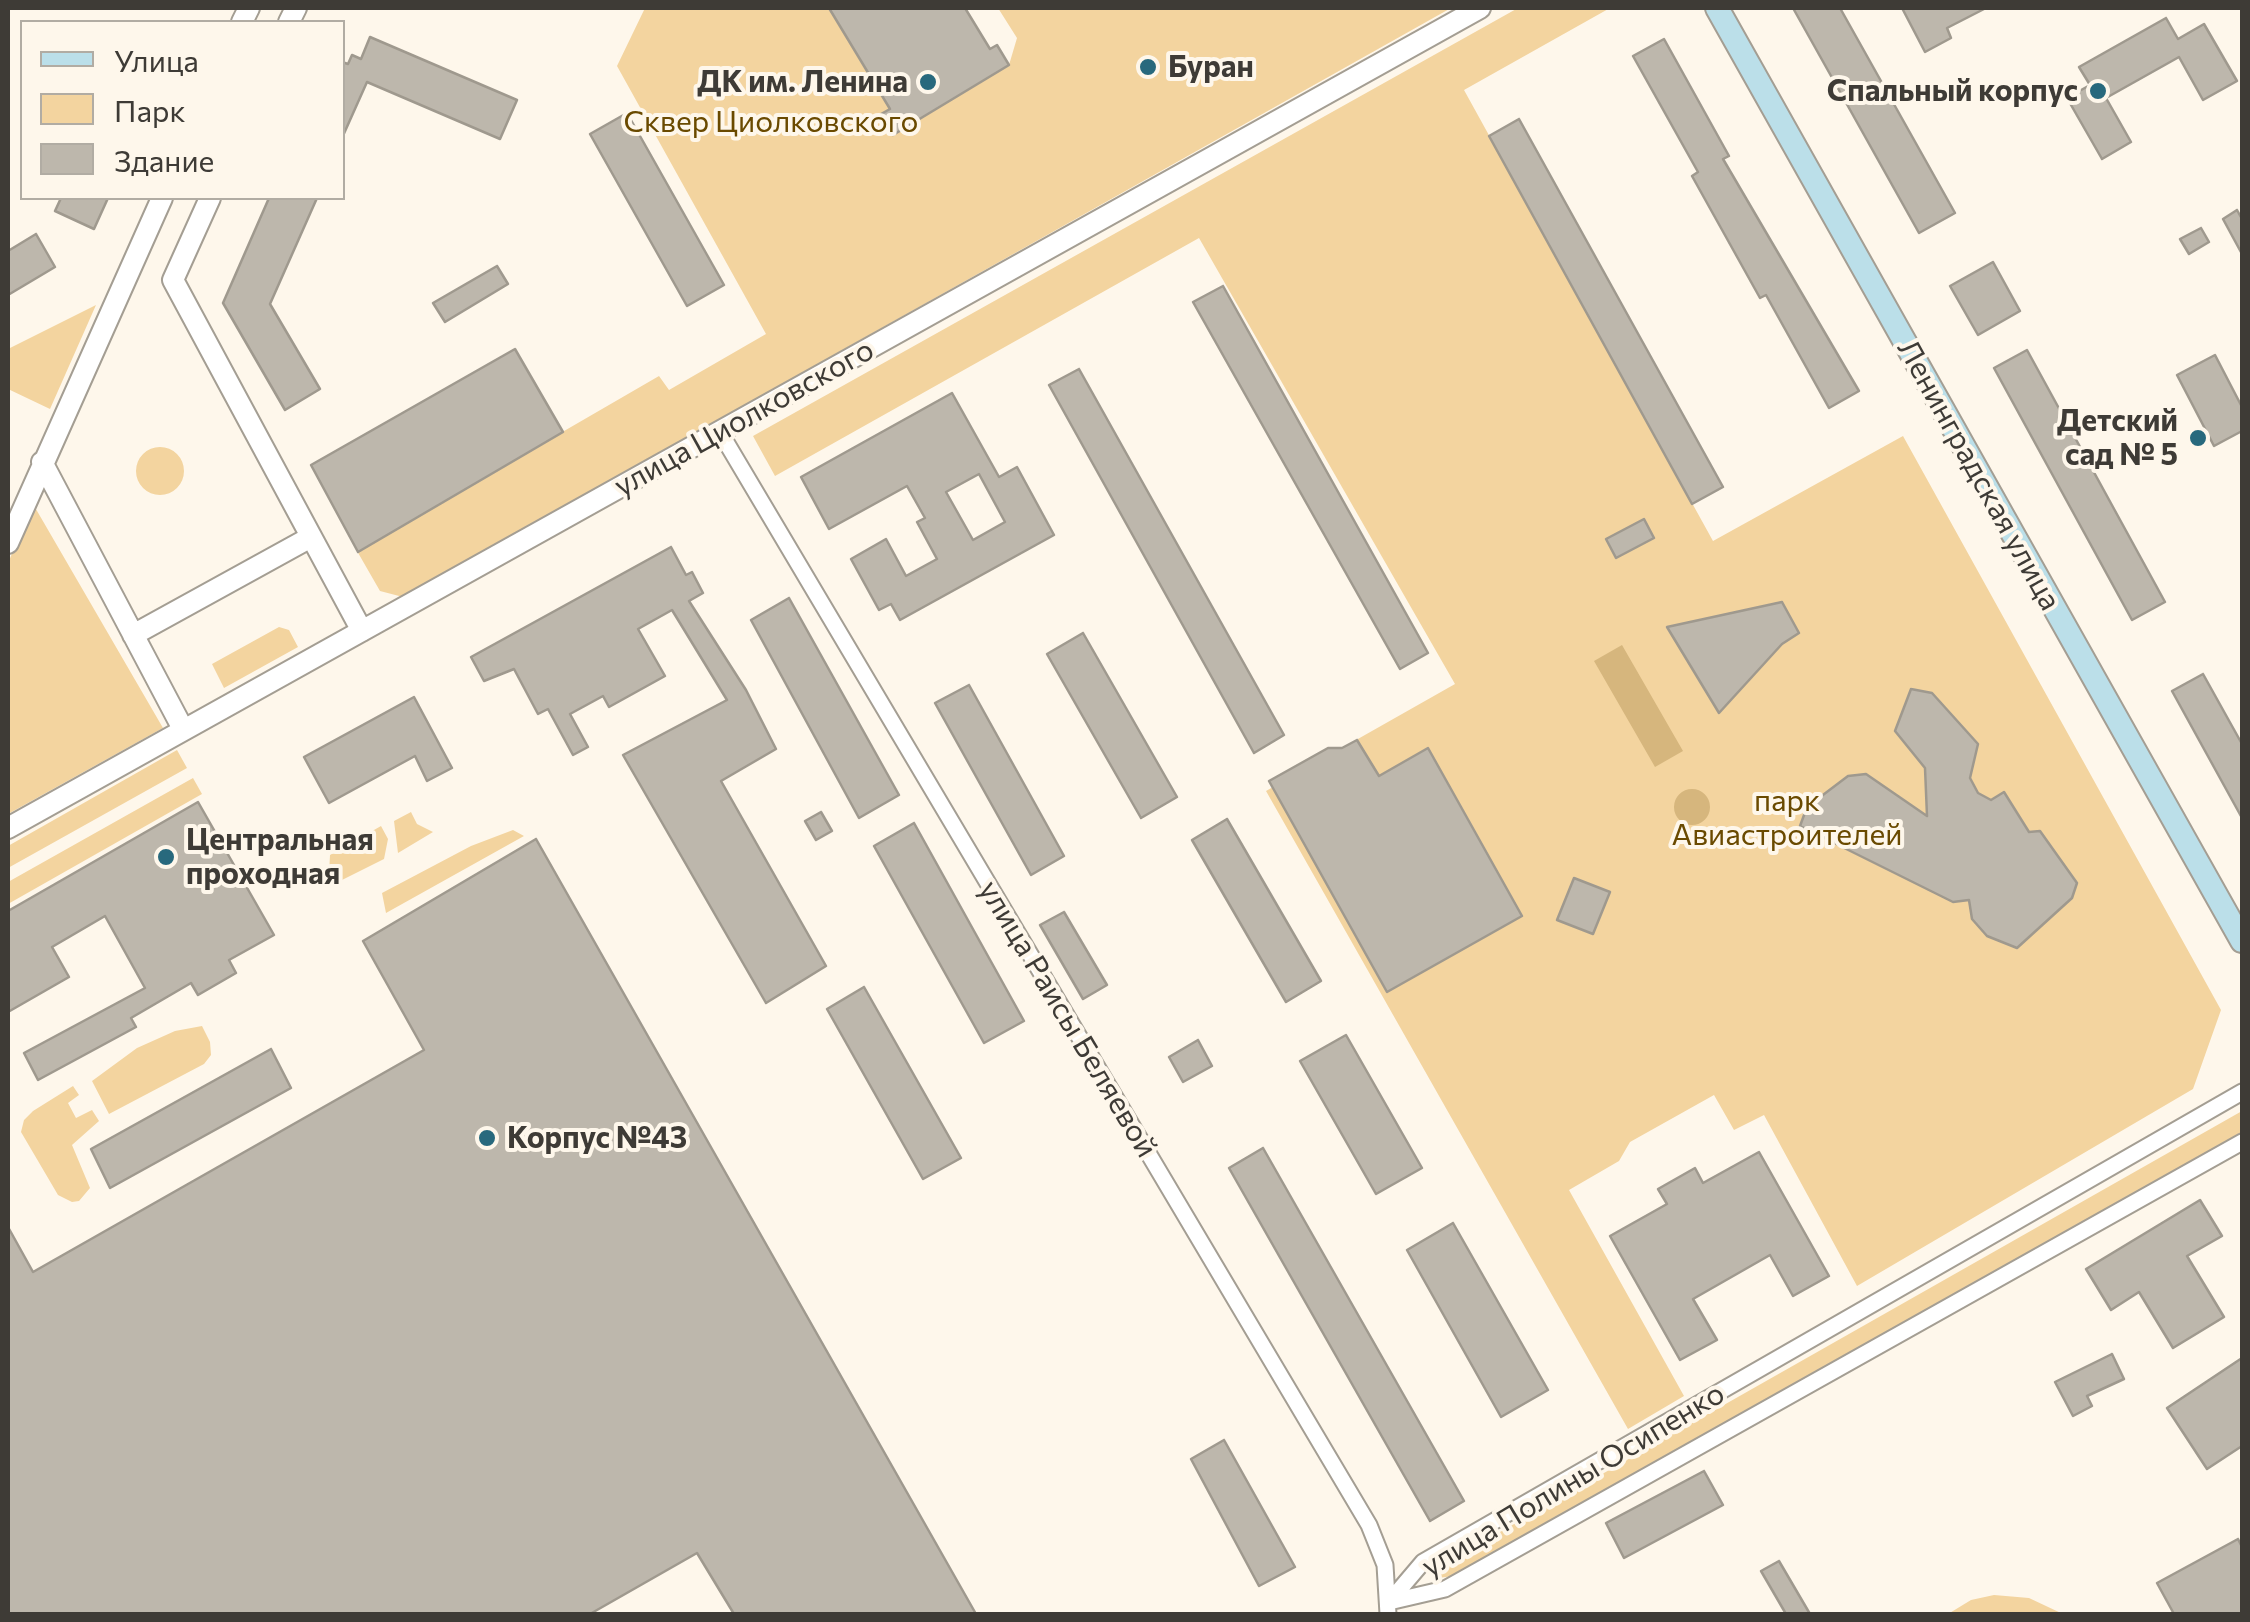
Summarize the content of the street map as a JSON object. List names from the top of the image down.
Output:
{
  "streets": {
    "main road": ["Ленинградская улица"],
    "street": ["улица Циолковского", "улица Раисы Беляевой", "улица Полины Осипенко"]
  },
  "crossings": [
    ["улица Циолковского", "улица Раисы Беляевой"],
    ["улица Раисы Беляевой", "улица Полины Осипенко"]
  ],
  "parks": ["Сквер Циолковского", "парк Авиастроителей"],
  "places": [
    "Буран",
    "ДК им. Ленина",
    "Спальный корпус",
    "Детский сад № 5",
    "Центральная проходная",
    "Корпус №43"
  ],
  "legend": ["Улица", "Парк", "Здание"]
}
